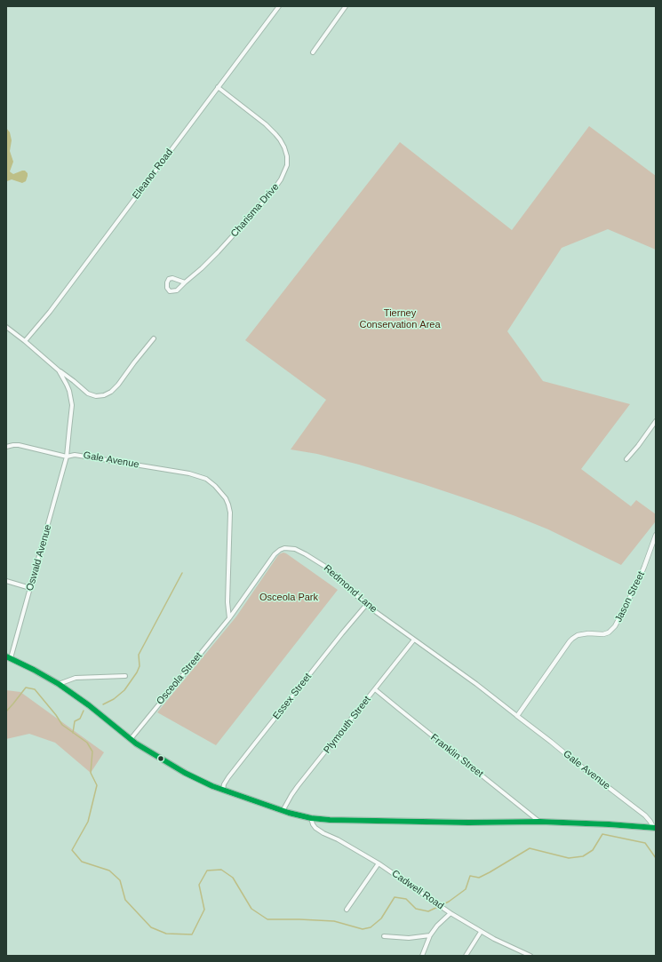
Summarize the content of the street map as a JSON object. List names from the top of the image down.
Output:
{
  "streets": {
    "street": [
      "Eleanor Road",
      "Charisma Drive",
      "Gale Avenue",
      "Oswald Avenue",
      "Redmond Lane",
      "Jason Street",
      "Osceola Street",
      "Essex Street",
      "Plymouth Street",
      "Franklin Street",
      "Cadwell Road"
    ]
  },
  "crossings": [
    ["Eleanor Road", "Charisma Drive"],
    ["Gale Avenue", "Oswald Avenue"],
    ["Gale Avenue", "Redmond Lane"],
    ["Gale Avenue", "Jason Street"],
    ["Gale Avenue", "Osceola Street"],
    ["Redmond Lane", "Jason Street"],
    ["Redmond Lane", "Osceola Street"],
    ["Redmond Lane", "Essex Street"],
    ["Redmond Lane", "Plymouth Street"],
    ["Plymouth Street", "Franklin Street"]
  ],
  "parks": ["Tierney Conservation Area", "Osceola Park"]
}
